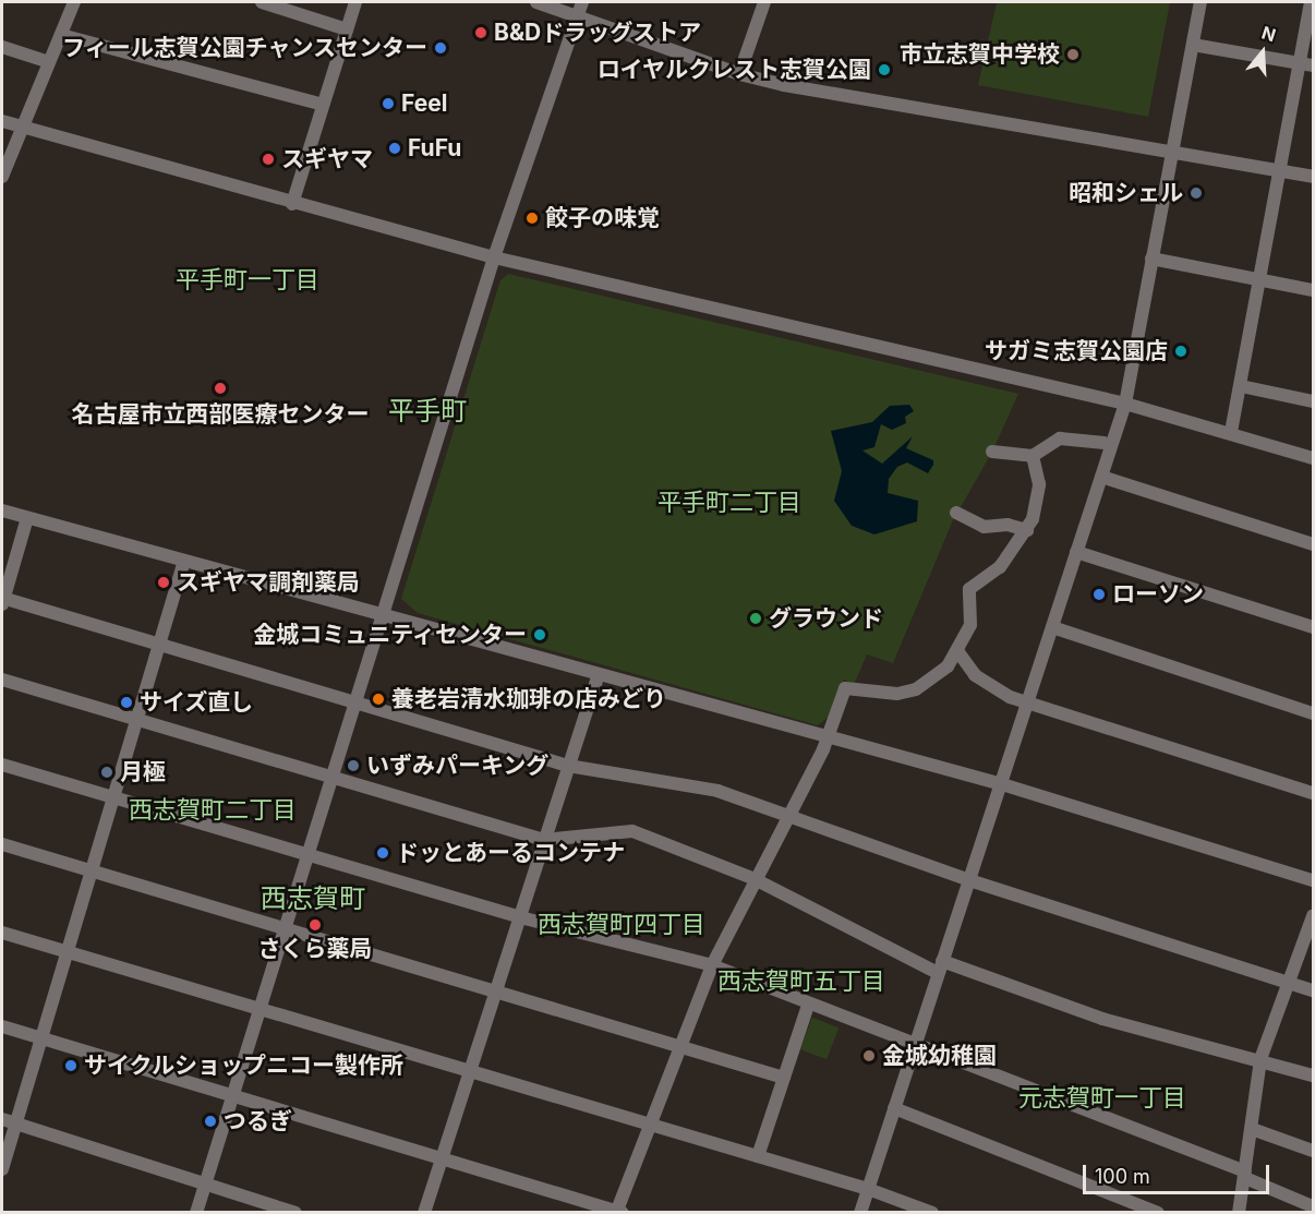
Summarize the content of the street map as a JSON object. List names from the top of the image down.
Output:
{
  "districts": [
    "平手町一丁目",
    "平手町",
    "平手町二丁目",
    "西志賀町二丁目",
    "西志賀町",
    "西志賀町四丁目",
    "西志賀町五丁目",
    "元志賀町一丁目"
  ],
  "places": [
    "B&Dドラッグストア",
    "フィール志賀公園チャンスセンター",
    "市立志賀中学校",
    "ロイヤルクレスト志賀公園",
    "Feel",
    "FuFu",
    "スギヤマ",
    "昭和シェル",
    "餃子の味覚",
    "サガミ志賀公園店",
    "名古屋市立西部医療センター",
    "スギヤマ調剤薬局",
    "ローソン",
    "グラウンド",
    "金城コミュニティセンター",
    "養老岩清水珈琲の店みどり",
    "サイズ直し",
    "いずみパーキング",
    "月極",
    "ドッとあーるコンテナ",
    "さくら薬局",
    "金城幼稚園",
    "サイクルショップニコー製作所",
    "つるぎ"
  ],
  "scale_bar": "100 m",
  "north": "top"
}
